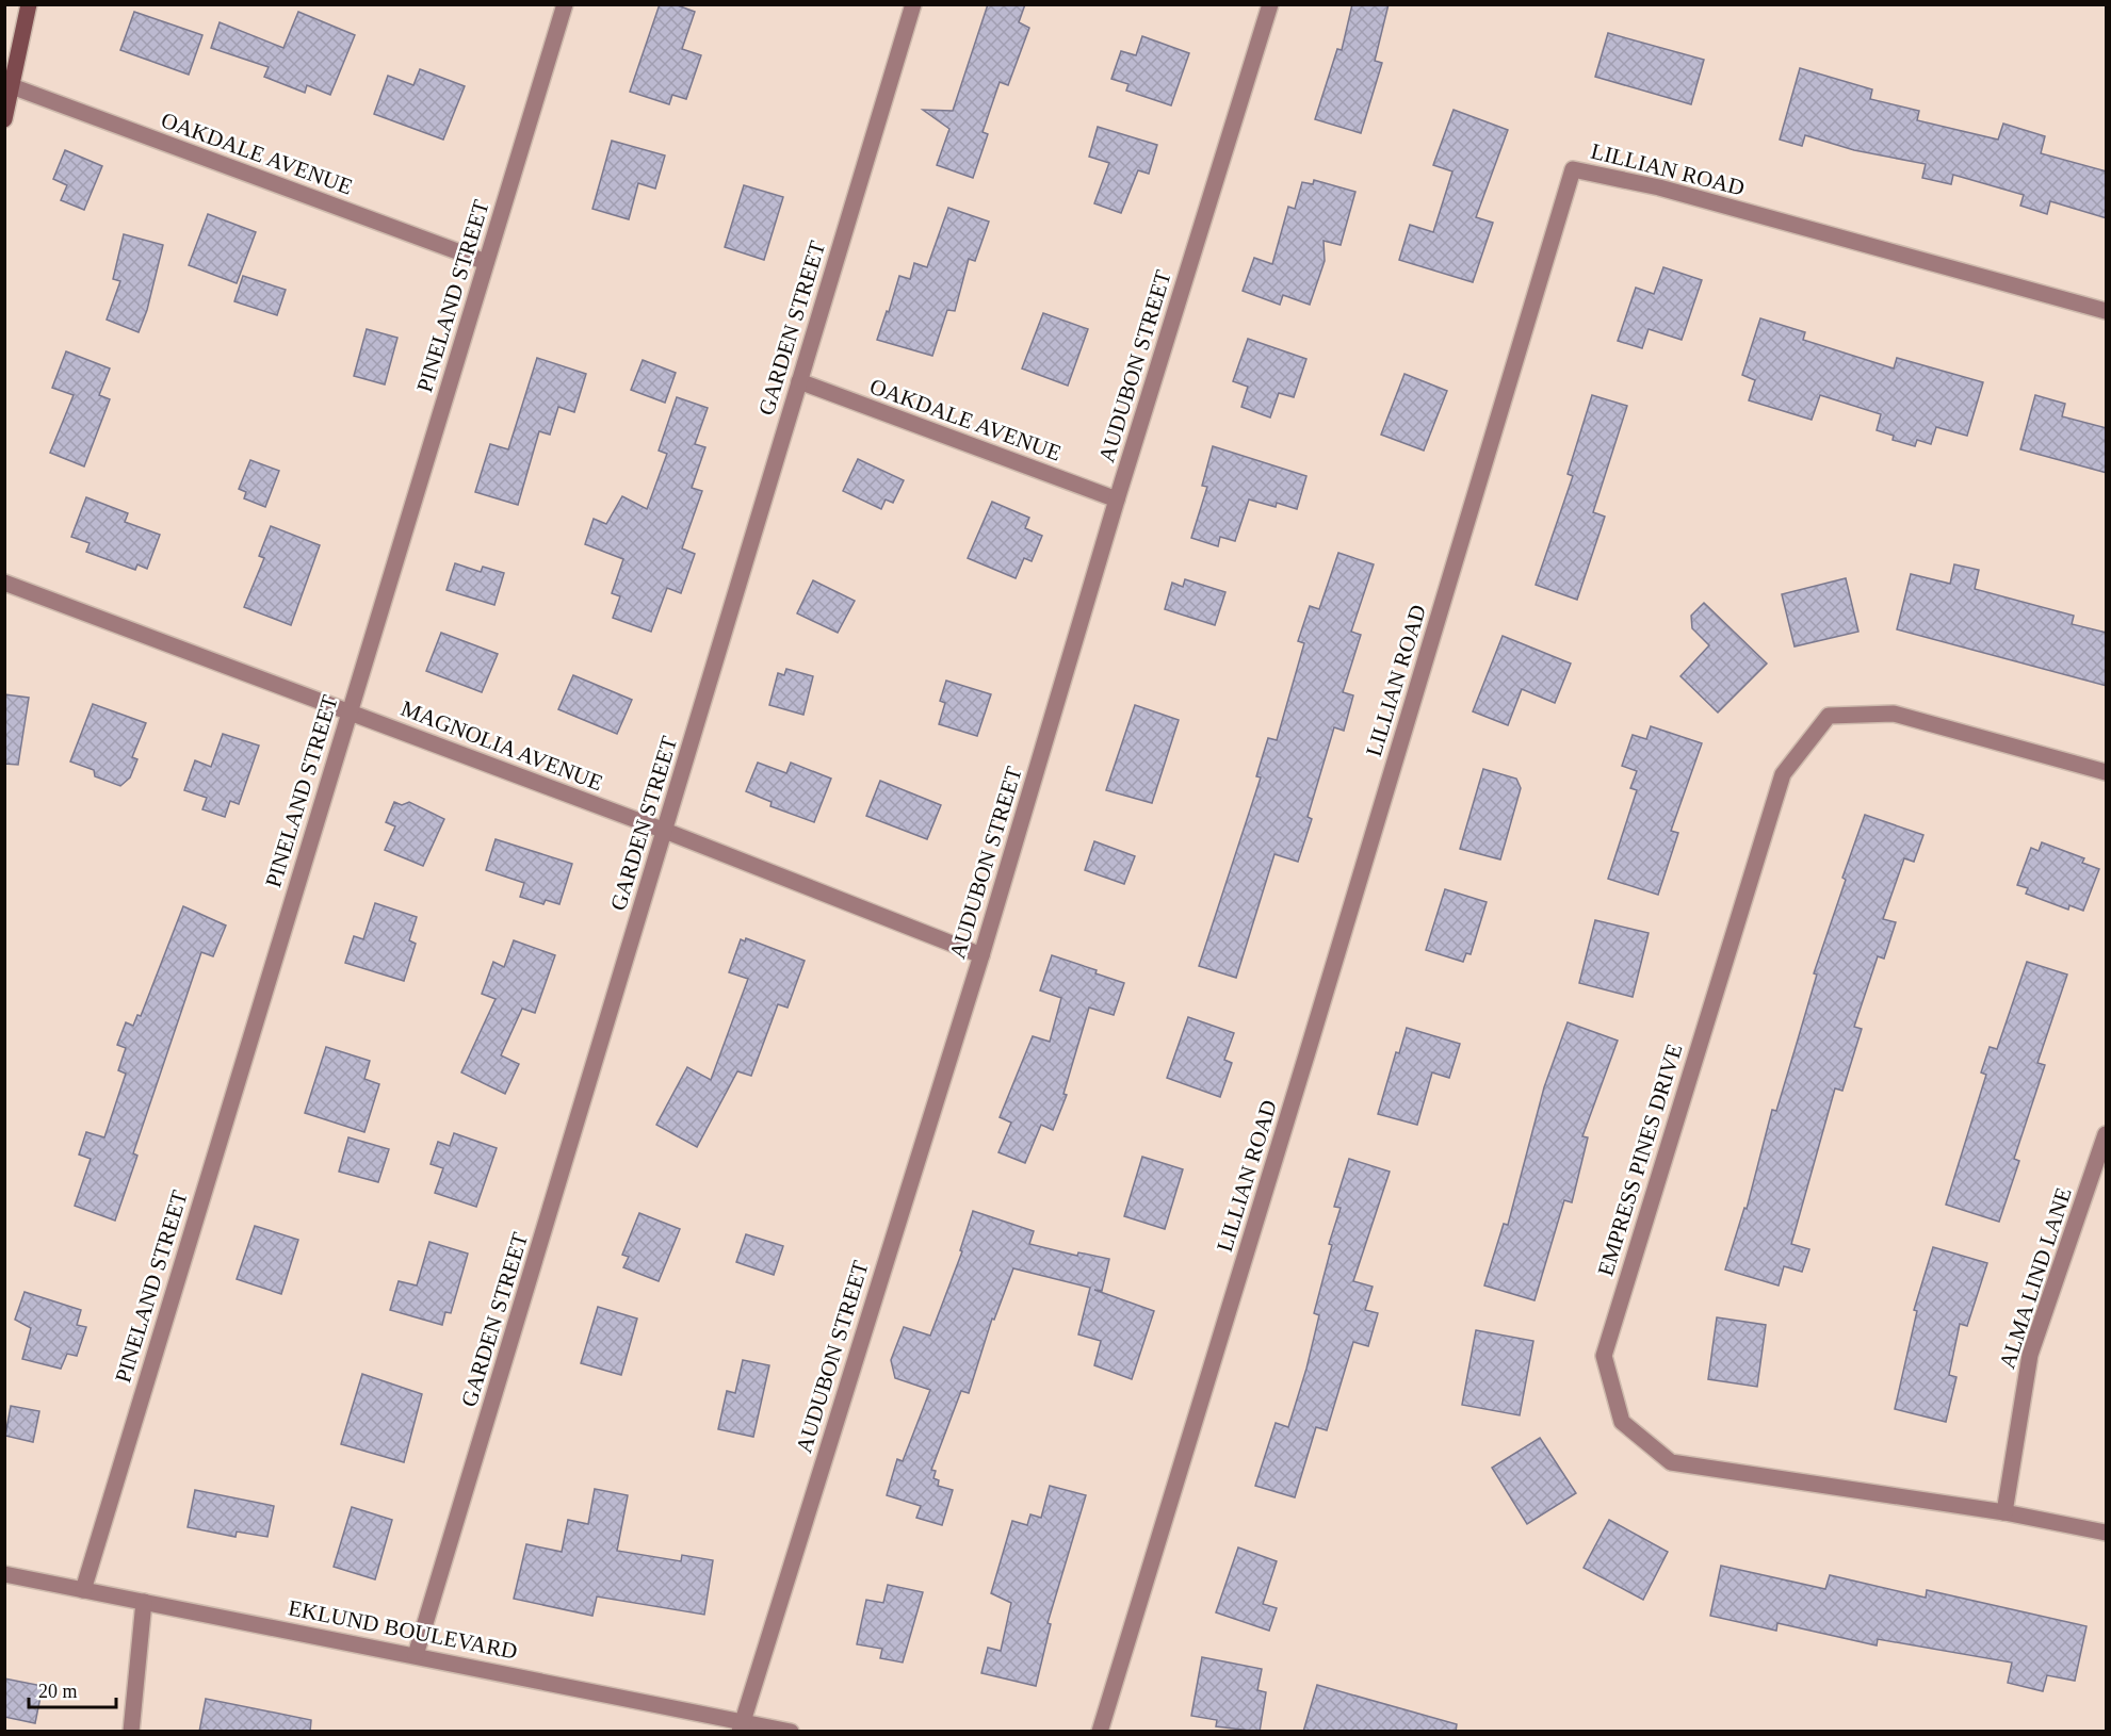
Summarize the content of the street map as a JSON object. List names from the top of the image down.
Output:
{
  "streets": {
    "street": [
      "OAKDALE AVENUE",
      "LILLIAN ROAD",
      "PINELAND STREET",
      "GARDEN STREET",
      "AUDUBON STREET",
      "MAGNOLIA AVENUE",
      "EMPRESS PINES DRIVE",
      "ALMA LIND LANE",
      "EKLUND BOULEVARD"
    ]
  },
  "crossings": [
    ["OAKDALE AVENUE", "PINELAND STREET"],
    ["OAKDALE AVENUE", "GARDEN STREET"],
    ["OAKDALE AVENUE", "AUDUBON STREET"],
    ["PINELAND STREET", "MAGNOLIA AVENUE"],
    ["PINELAND STREET", "EKLUND BOULEVARD"],
    ["GARDEN STREET", "MAGNOLIA AVENUE"],
    ["GARDEN STREET", "EKLUND BOULEVARD"],
    ["AUDUBON STREET", "MAGNOLIA AVENUE"],
    ["AUDUBON STREET", "EKLUND BOULEVARD"],
    ["EMPRESS PINES DRIVE", "ALMA LIND LANE"]
  ],
  "scale_bar": "20 m"
}
